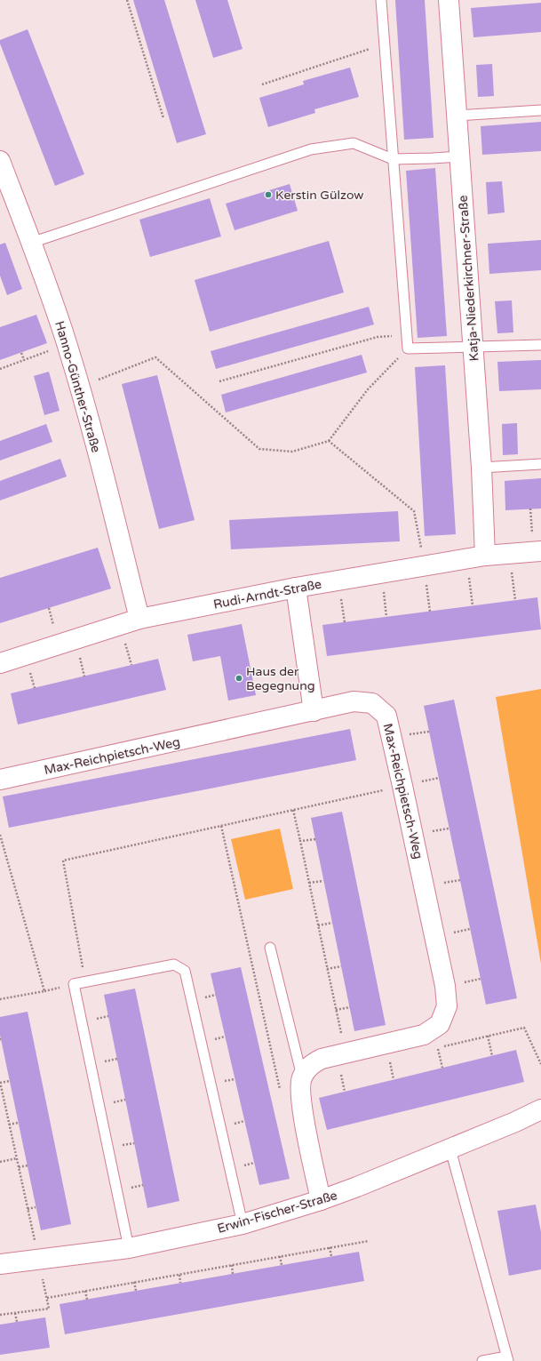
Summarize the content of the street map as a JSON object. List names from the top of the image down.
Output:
{
  "streets": {
    "street": [
      "Katja-Niederkirchner-Straße",
      "Hanno-Günther-Straße",
      "Rudi-Arndt-Straße",
      "Max-Reichpietsch-Weg",
      "Erwin-Fischer-Straße"
    ]
  },
  "crossings": [
    ["Katja-Niederkirchner-Straße", "Rudi-Arndt-Straße"],
    ["Hanno-Günther-Straße", "Rudi-Arndt-Straße"],
    ["Max-Reichpietsch-Weg", "Erwin-Fischer-Straße"]
  ],
  "places": ["Kerstin Gülzow", "Haus der Begegnung"]
}
